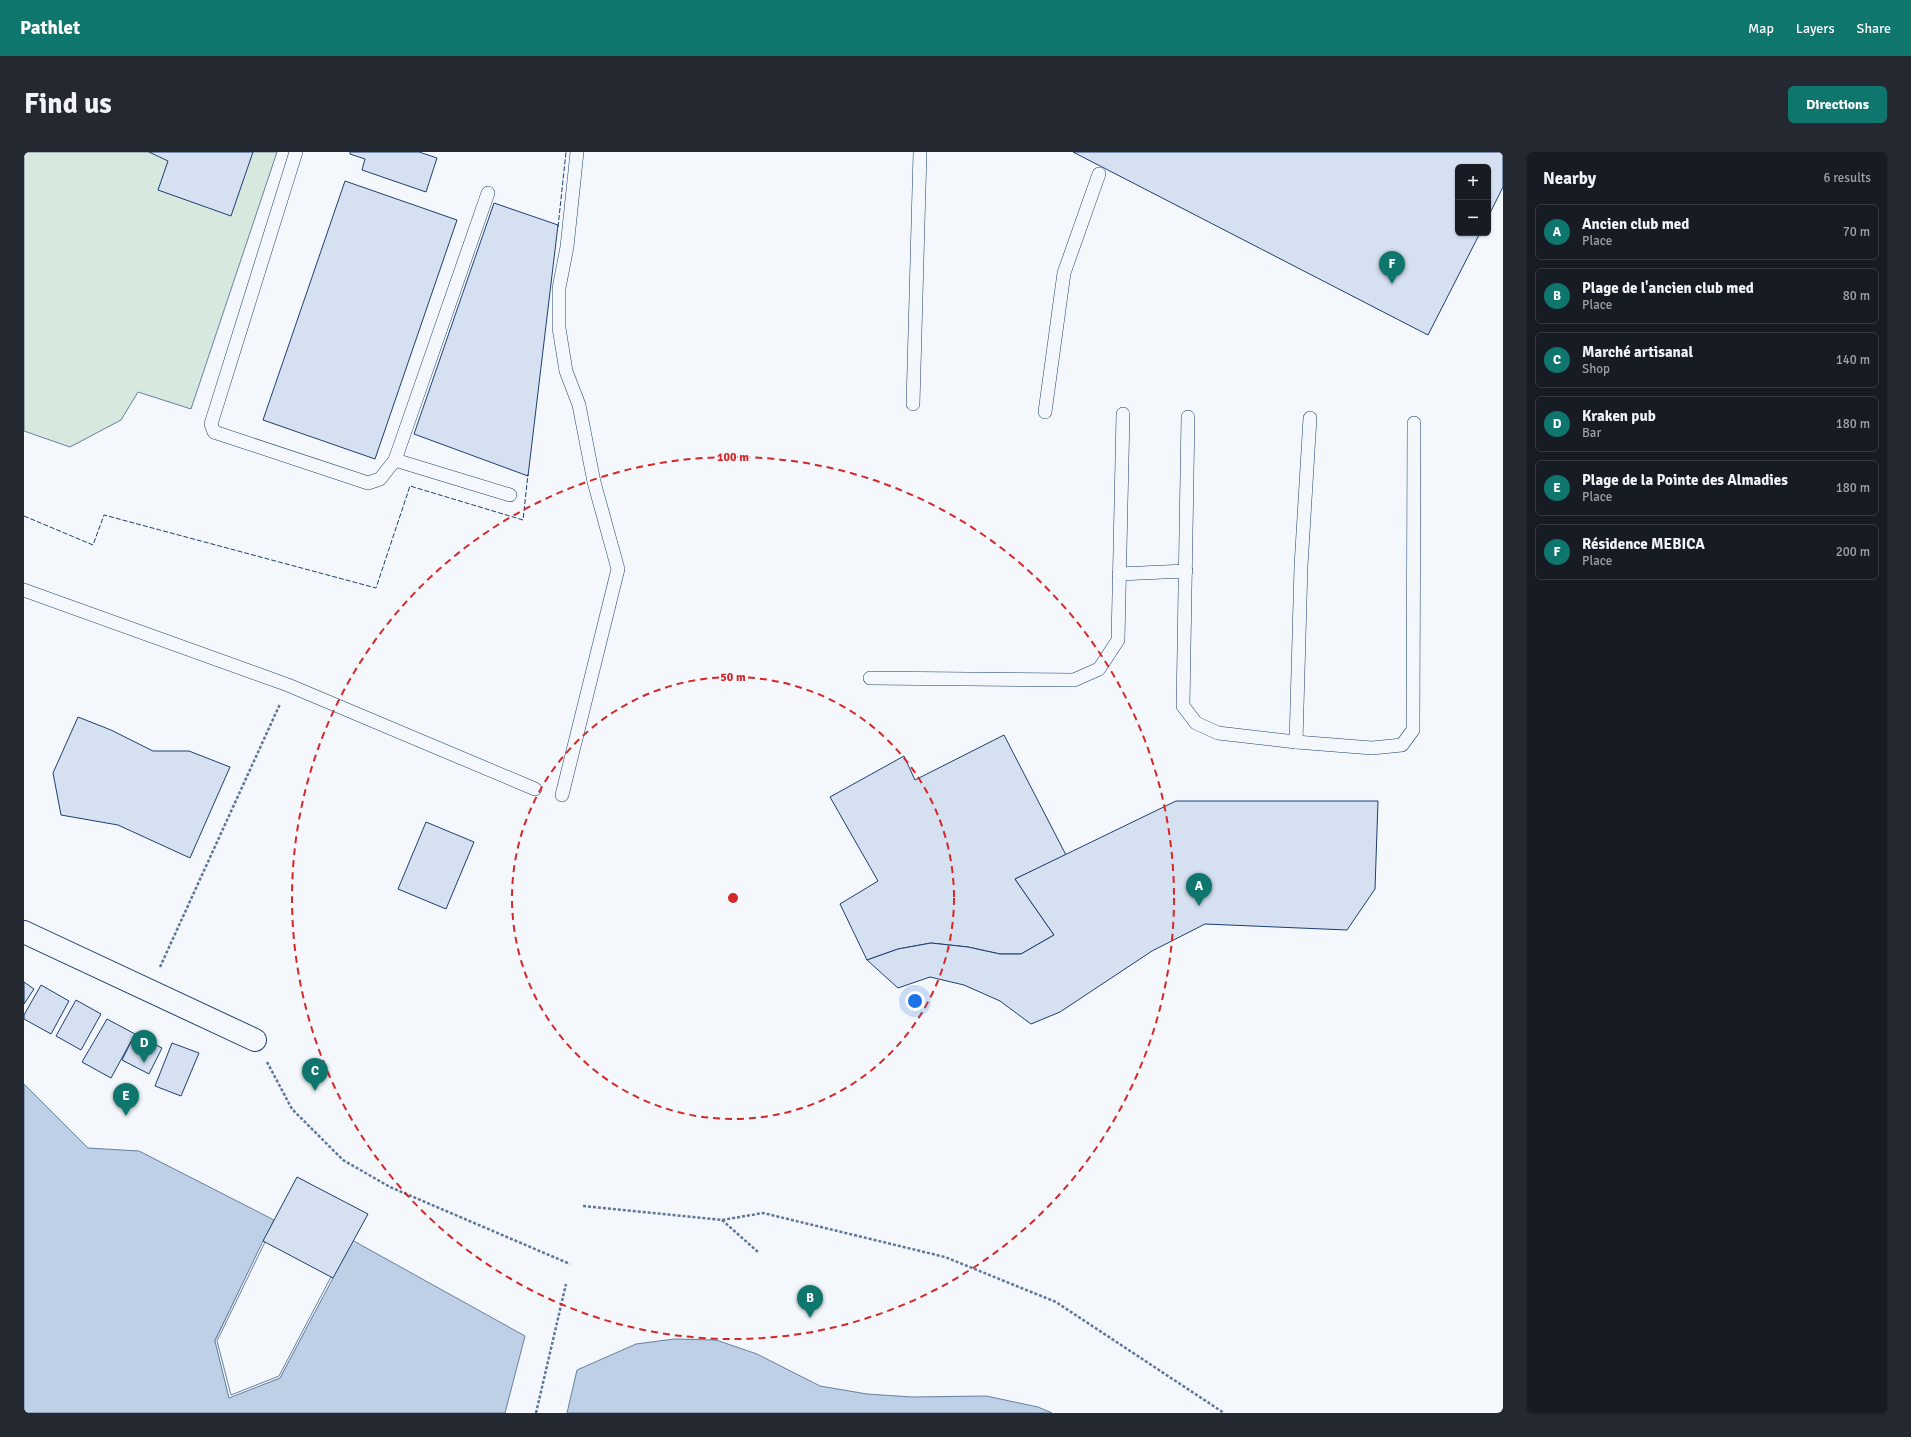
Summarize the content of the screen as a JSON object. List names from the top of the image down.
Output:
{
  "page": {
    "header": "Pathlet",
    "nav": ["Map", "Layers", "Share"],
    "buttons": "Directions",
    "title": "Find us",
    "heading": ["Nearby", "6 results"],
    "map_buttons": ["+", "−"],
    "list": [
      {
        "mark": "A",
        "name": "Ancien club med",
        "note": "Place",
        "value": "70 m"
      },
      {
        "mark": "B",
        "name": "Plage de l'ancien club med",
        "note": "Place",
        "value": "80 m"
      },
      {
        "mark": "C",
        "name": "Marché artisanal",
        "note": "Shop",
        "value": "140 m"
      },
      {
        "mark": "D",
        "name": "Kraken pub",
        "note": "Bar",
        "value": "180 m"
      },
      {
        "mark": "E",
        "name": "Plage de la Pointe des Almadies",
        "note": "Place",
        "value": "180 m"
      },
      {
        "mark": "F",
        "name": "Résidence MEBICA",
        "note": "Place",
        "value": "200 m"
      }
    ],
    "pins": [
      "F",
      "A",
      "D",
      "C",
      "E",
      "B"
    ]
  },
  "rings": ["100 m", "50 m"]
}
